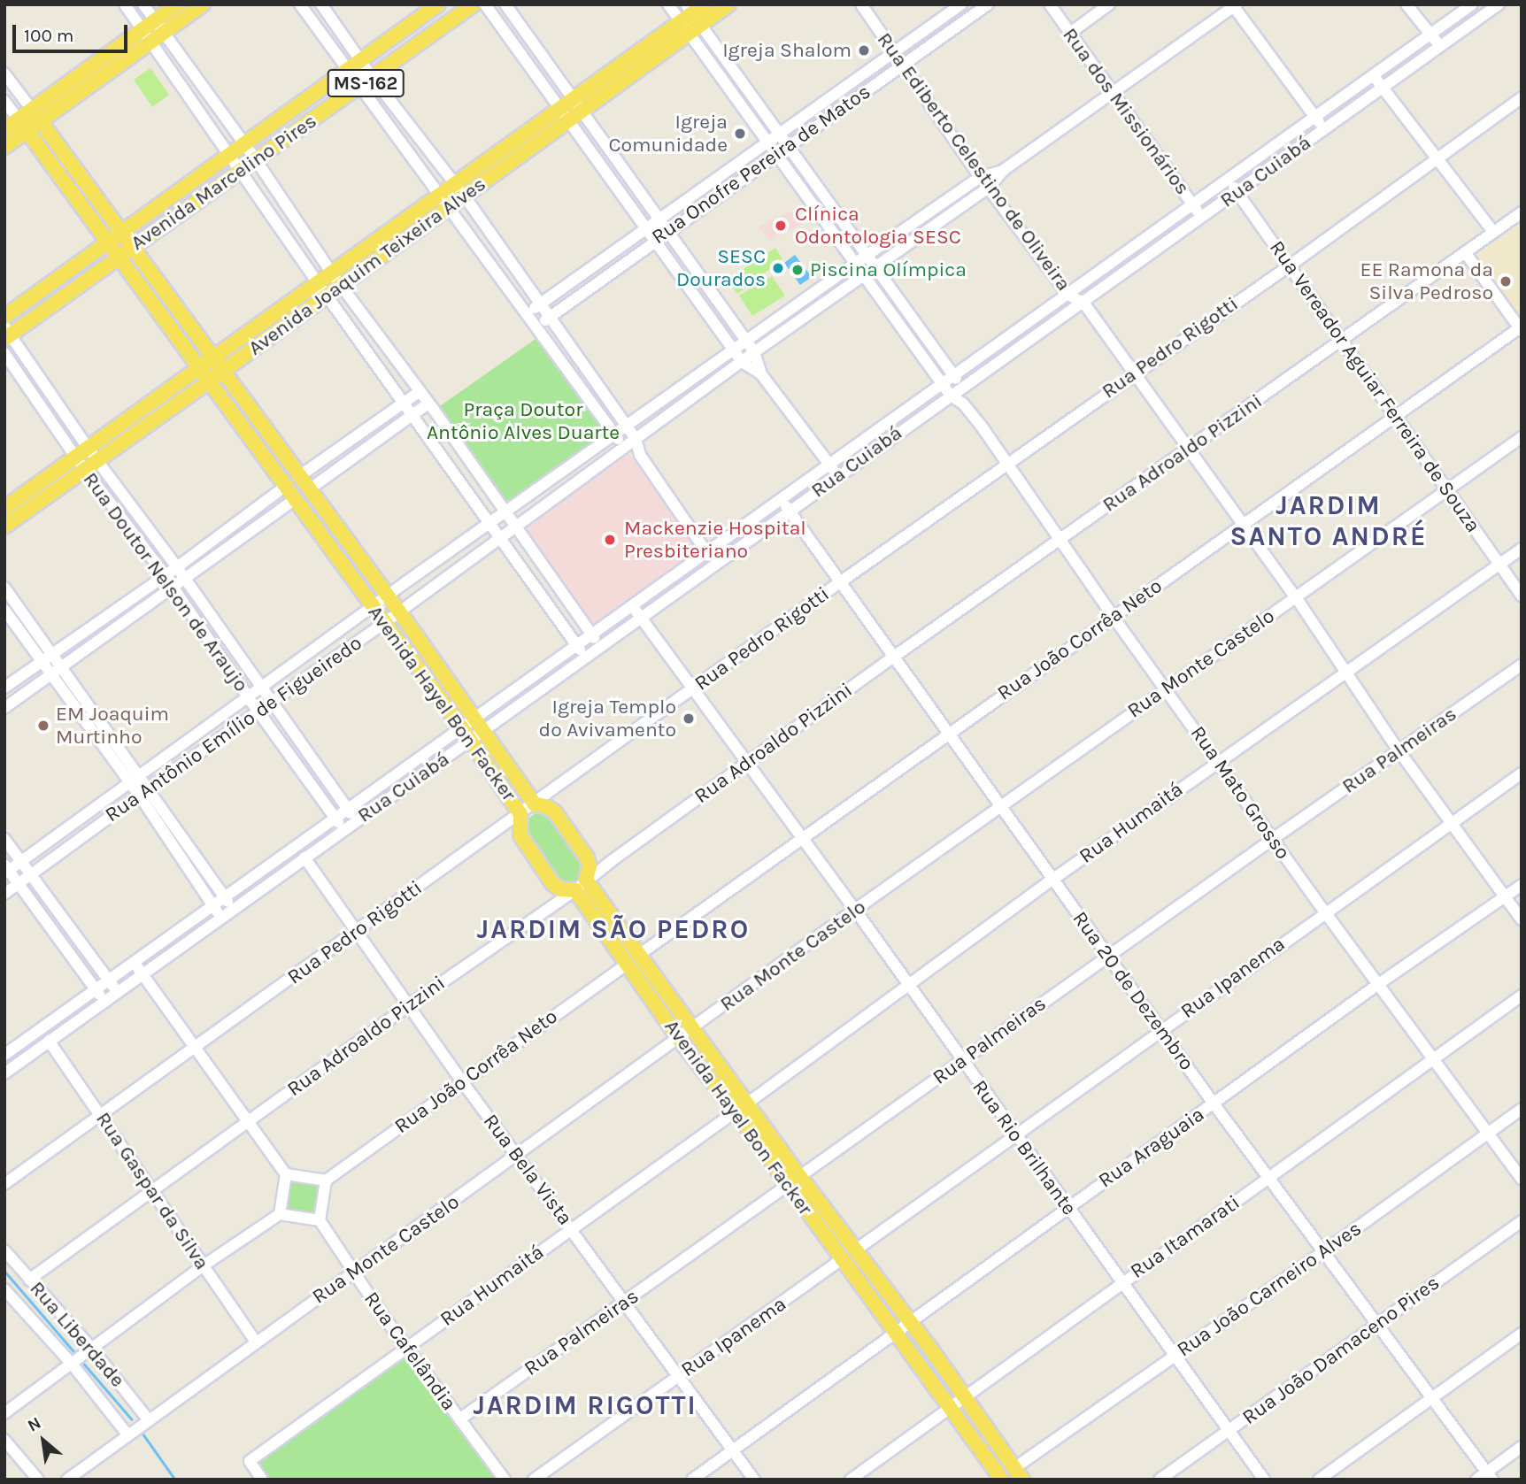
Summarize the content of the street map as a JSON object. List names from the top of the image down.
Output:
{
  "streets": {
    "main road": [
      "MS-162",
      "Avenida Marcelino Pires",
      "Avenida Joaquim Teixeira Alves",
      "Avenida Hayel Bon Facker"
    ],
    "street": [
      "Rua dos Missionários",
      "Rua Ediberto Celestino de Oliveira",
      "Rua Onofre Pereira de Matos",
      "Rua Cuiabá",
      "Rua Pedro Rigotti",
      "Rua Vereador Aguiar Ferreira de Souza",
      "Rua Adroaldo Pizzini",
      "Rua Doutor Nelson de Araujo",
      "Rua João Corrêa Neto",
      "Rua Monte Castelo",
      "Rua Antônio Emílio de Figueiredo",
      "Rua Palmeiras",
      "Rua Mato Grosso",
      "Rua Humaitá",
      "Rua Ipanema",
      "Rua 20 de Dezembro",
      "Rua Rio Brilhante",
      "Rua Araguaia",
      "Rua Bela Vista",
      "Rua Gaspar da Silva",
      "Rua Itamarati",
      "Rua João Carneiro Alves",
      "Rua Liberdade",
      "Rua João Damaceno Pires",
      "Rua Cafelândia"
    ]
  },
  "crossings": [
    ["Rua dos Missionários", "Rua Cuiabá"],
    ["Rua dos Missionários", "Rua Antônio Emílio de Figueiredo"],
    ["Rua Ediberto Celestino de Oliveira", "Rua Onofre Pereira de Matos"],
    ["Rua Ediberto Celestino de Oliveira", "Rua Cuiabá"],
    ["Rua Ediberto Celestino de Oliveira", "Rua Pedro Rigotti"],
    ["Rua Ediberto Celestino de Oliveira", "Rua Adroaldo Pizzini"],
    ["Rua Ediberto Celestino de Oliveira", "Rua João Corrêa Neto"],
    ["Rua Ediberto Celestino de Oliveira", "Rua Monte Castelo"],
    ["Rua Ediberto Celestino de Oliveira", "Rua Antônio Emílio de Figueiredo"],
    ["Rua Ediberto Celestino de Oliveira", "Rua Palmeiras"],
    ["Rua Ediberto Celestino de Oliveira", "Rua Humaitá"],
    ["Rua Ediberto Celestino de Oliveira", "Rua Ipanema"],
    ["Rua Ediberto Celestino de Oliveira", "Rua Araguaia"],
    ["Rua Onofre Pereira de Matos", "Rua Mato Grosso"],
    ["Rua Cuiabá", "Rua Vereador Aguiar Ferreira de Souza"],
    ["Rua Cuiabá", "Rua Doutor Nelson de Araujo"],
    ["Rua Cuiabá", "Avenida Hayel Bon Facker"],
    ["Rua Cuiabá", "Rua Mato Grosso"],
    ["Rua Cuiabá", "Rua 20 de Dezembro"],
    ["Rua Cuiabá", "Rua Rio Brilhante"],
    ["Rua Cuiabá", "Rua Bela Vista"],
    ["Rua Cuiabá", "Rua Gaspar da Silva"],
    ["Avenida Marcelino Pires", "Avenida Hayel Bon Facker"],
    ["Avenida Joaquim Teixeira Alves", "Rua Doutor Nelson de Araujo"],
    ["Avenida Joaquim Teixeira Alves", "Avenida Hayel Bon Facker"],
    ["Avenida Joaquim Teixeira Alves", "Rua Mato Grosso"],
    ["Rua Pedro Rigotti", "Rua Vereador Aguiar Ferreira de Souza"],
    ["Rua Pedro Rigotti", "Avenida Hayel Bon Facker"],
    ["Rua Pedro Rigotti", "Rua Mato Grosso"],
    ["Rua Pedro Rigotti", "Rua 20 de Dezembro"],
    ["Rua Pedro Rigotti", "Rua Rio Brilhante"],
    ["Rua Pedro Rigotti", "Rua Bela Vista"],
    ["Rua Pedro Rigotti", "Rua Gaspar da Silva"],
    ["Rua Vereador Aguiar Ferreira de Souza", "Rua Adroaldo Pizzini"],
    ["Rua Vereador Aguiar Ferreira de Souza", "Rua João Corrêa Neto"],
    ["Rua Vereador Aguiar Ferreira de Souza", "Rua Monte Castelo"],
    ["Rua Vereador Aguiar Ferreira de Souza", "Rua Humaitá"],
    ["Rua Adroaldo Pizzini", "Avenida Hayel Bon Facker"],
    ["Rua Adroaldo Pizzini", "Rua Mato Grosso"],
    ["Rua Adroaldo Pizzini", "Rua 20 de Dezembro"],
    ["Rua Adroaldo Pizzini", "Rua Rio Brilhante"],
    ["Rua Adroaldo Pizzini", "Rua Bela Vista"],
    ["Rua Adroaldo Pizzini", "Rua Gaspar da Silva"],
    ["Rua Adroaldo Pizzini", "Rua Liberdade"],
    ["Rua Doutor Nelson de Araujo", "Rua Antônio Emílio de Figueiredo"],
    ["Rua João Corrêa Neto", "Avenida Hayel Bon Facker"],
    ["Rua João Corrêa Neto", "Rua Mato Grosso"],
    ["Rua João Corrêa Neto", "Rua 20 de Dezembro"],
    ["Rua João Corrêa Neto", "Rua Rio Brilhante"],
    ["Rua João Corrêa Neto", "Rua Bela Vista"],
    ["Rua Monte Castelo", "Avenida Hayel Bon Facker"],
    ["Rua Monte Castelo", "Rua Mato Grosso"],
    ["Rua Monte Castelo", "Rua 20 de Dezembro"],
    ["Rua Monte Castelo", "Rua Rio Brilhante"],
    ["Rua Monte Castelo", "Rua Bela Vista"],
    ["Rua Monte Castelo", "Rua Gaspar da Silva"],
    ["Rua Monte Castelo", "Rua Liberdade"],
    ["Rua Monte Castelo", "Rua Cafelândia"],
    ["Avenida Hayel Bon Facker", "Rua Antônio Emílio de Figueiredo"],
    ["Avenida Hayel Bon Facker", "Rua Palmeiras"],
    ["Avenida Hayel Bon Facker", "Rua Humaitá"],
    ["Avenida Hayel Bon Facker", "Rua Ipanema"],
    ["Avenida Hayel Bon Facker", "Rua Araguaia"],
    ["Avenida Hayel Bon Facker", "Rua Itamarati"],
    ["Avenida Hayel Bon Facker", "Rua João Carneiro Alves"],
    ["Rua Antônio Emílio de Figueiredo", "Rua Mato Grosso"],
    ["Rua Palmeiras", "Rua Mato Grosso"],
    ["Rua Palmeiras", "Rua 20 de Dezembro"],
    ["Rua Palmeiras", "Rua Rio Brilhante"],
    ["Rua Palmeiras", "Rua Bela Vista"],
    ["Rua Palmeiras", "Rua Cafelândia"],
    ["Rua Mato Grosso", "Rua Humaitá"],
    ["Rua Mato Grosso", "Rua Ipanema"],
    ["Rua Mato Grosso", "Rua Araguaia"],
    ["Rua Mato Grosso", "Rua Itamarati"],
    ["Rua Mato Grosso", "Rua João Carneiro Alves"],
    ["Rua Humaitá", "Rua 20 de Dezembro"],
    ["Rua Humaitá", "Rua Rio Brilhante"],
    ["Rua Humaitá", "Rua Bela Vista"],
    ["Rua Humaitá", "Rua Cafelândia"],
    ["Rua Ipanema", "Rua 20 de Dezembro"],
    ["Rua Ipanema", "Rua Rio Brilhante"],
    ["Rua Ipanema", "Rua Bela Vista"],
    ["Rua 20 de Dezembro", "Rua Araguaia"],
    ["Rua 20 de Dezembro", "Rua Itamarati"],
    ["Rua 20 de Dezembro", "Rua João Carneiro Alves"],
    ["Rua 20 de Dezembro", "Rua João Damaceno Pires"],
    ["Rua Rio Brilhante", "Rua Araguaia"],
    ["Rua Rio Brilhante", "Rua Itamarati"],
    ["Rua Rio Brilhante", "Rua João Carneiro Alves"],
    ["Rua Rio Brilhante", "Rua João Damaceno Pires"],
    ["Rua Araguaia", "Rua Bela Vista"]
  ],
  "districts": ["JARDIM SANTO ANDRÉ", "JARDIM SÃO PEDRO", "JARDIM RIGOTTI"],
  "parks": ["Praça Doutor Antônio Alves Duarte"],
  "places": [
    "Igreja Shalom",
    "Igreja Comunidade",
    "Clínica Odontologia SESC",
    "SESC Dourados",
    "Piscina Olímpica",
    "EE Ramona da Silva Pedroso",
    "Mackenzie Hospital Presbiteriano",
    "Igreja Templo do Avivamento",
    "EM Joaquim Murtinho"
  ],
  "scale_bar": "100 m",
  "north": "top left"
}
